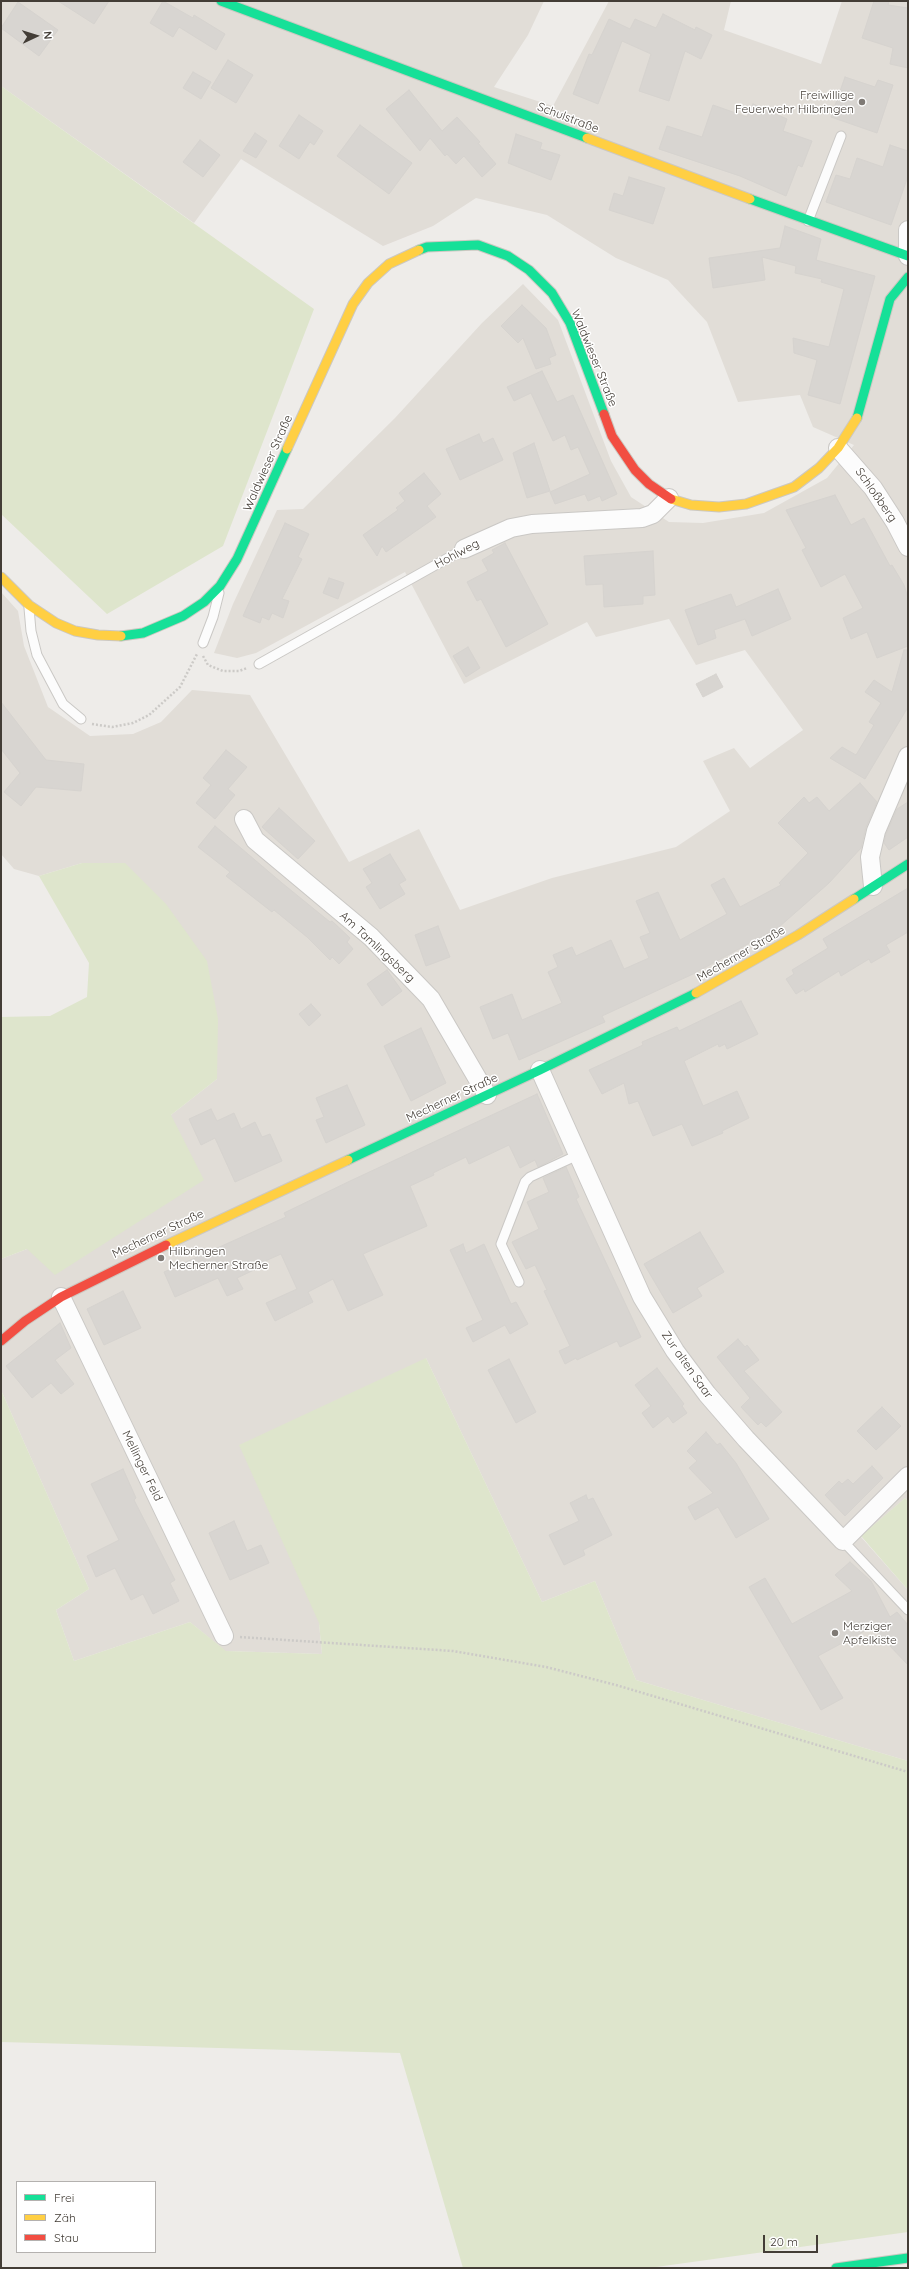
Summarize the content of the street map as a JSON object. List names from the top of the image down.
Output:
{
  "streets": {
    "main road": ["Schulstraße", "Waldwieser Straße", "Mecherner Straße"],
    "street": [
      "Schloßberg",
      "Hohlweg",
      "Am Tamlingsberg",
      "Zur alten Saar",
      "Mellinger Feld"
    ]
  },
  "crossings": [
    ["Waldwieser Straße", "Schloßberg"],
    ["Waldwieser Straße", "Hohlweg"],
    ["Am Tamlingsberg", "Mecherner Straße"],
    ["Mecherner Straße", "Zur alten Saar"],
    ["Mecherner Straße", "Mellinger Feld"]
  ],
  "places": ["Freiwillige Feuerwehr Hilbringen", "Hilbringen Mecherner Straße", "Merziger Apfelkiste"],
  "legend": ["Frei", "Zäh", "Stau"],
  "scale_bar": "20 m",
  "north": "right"
}
